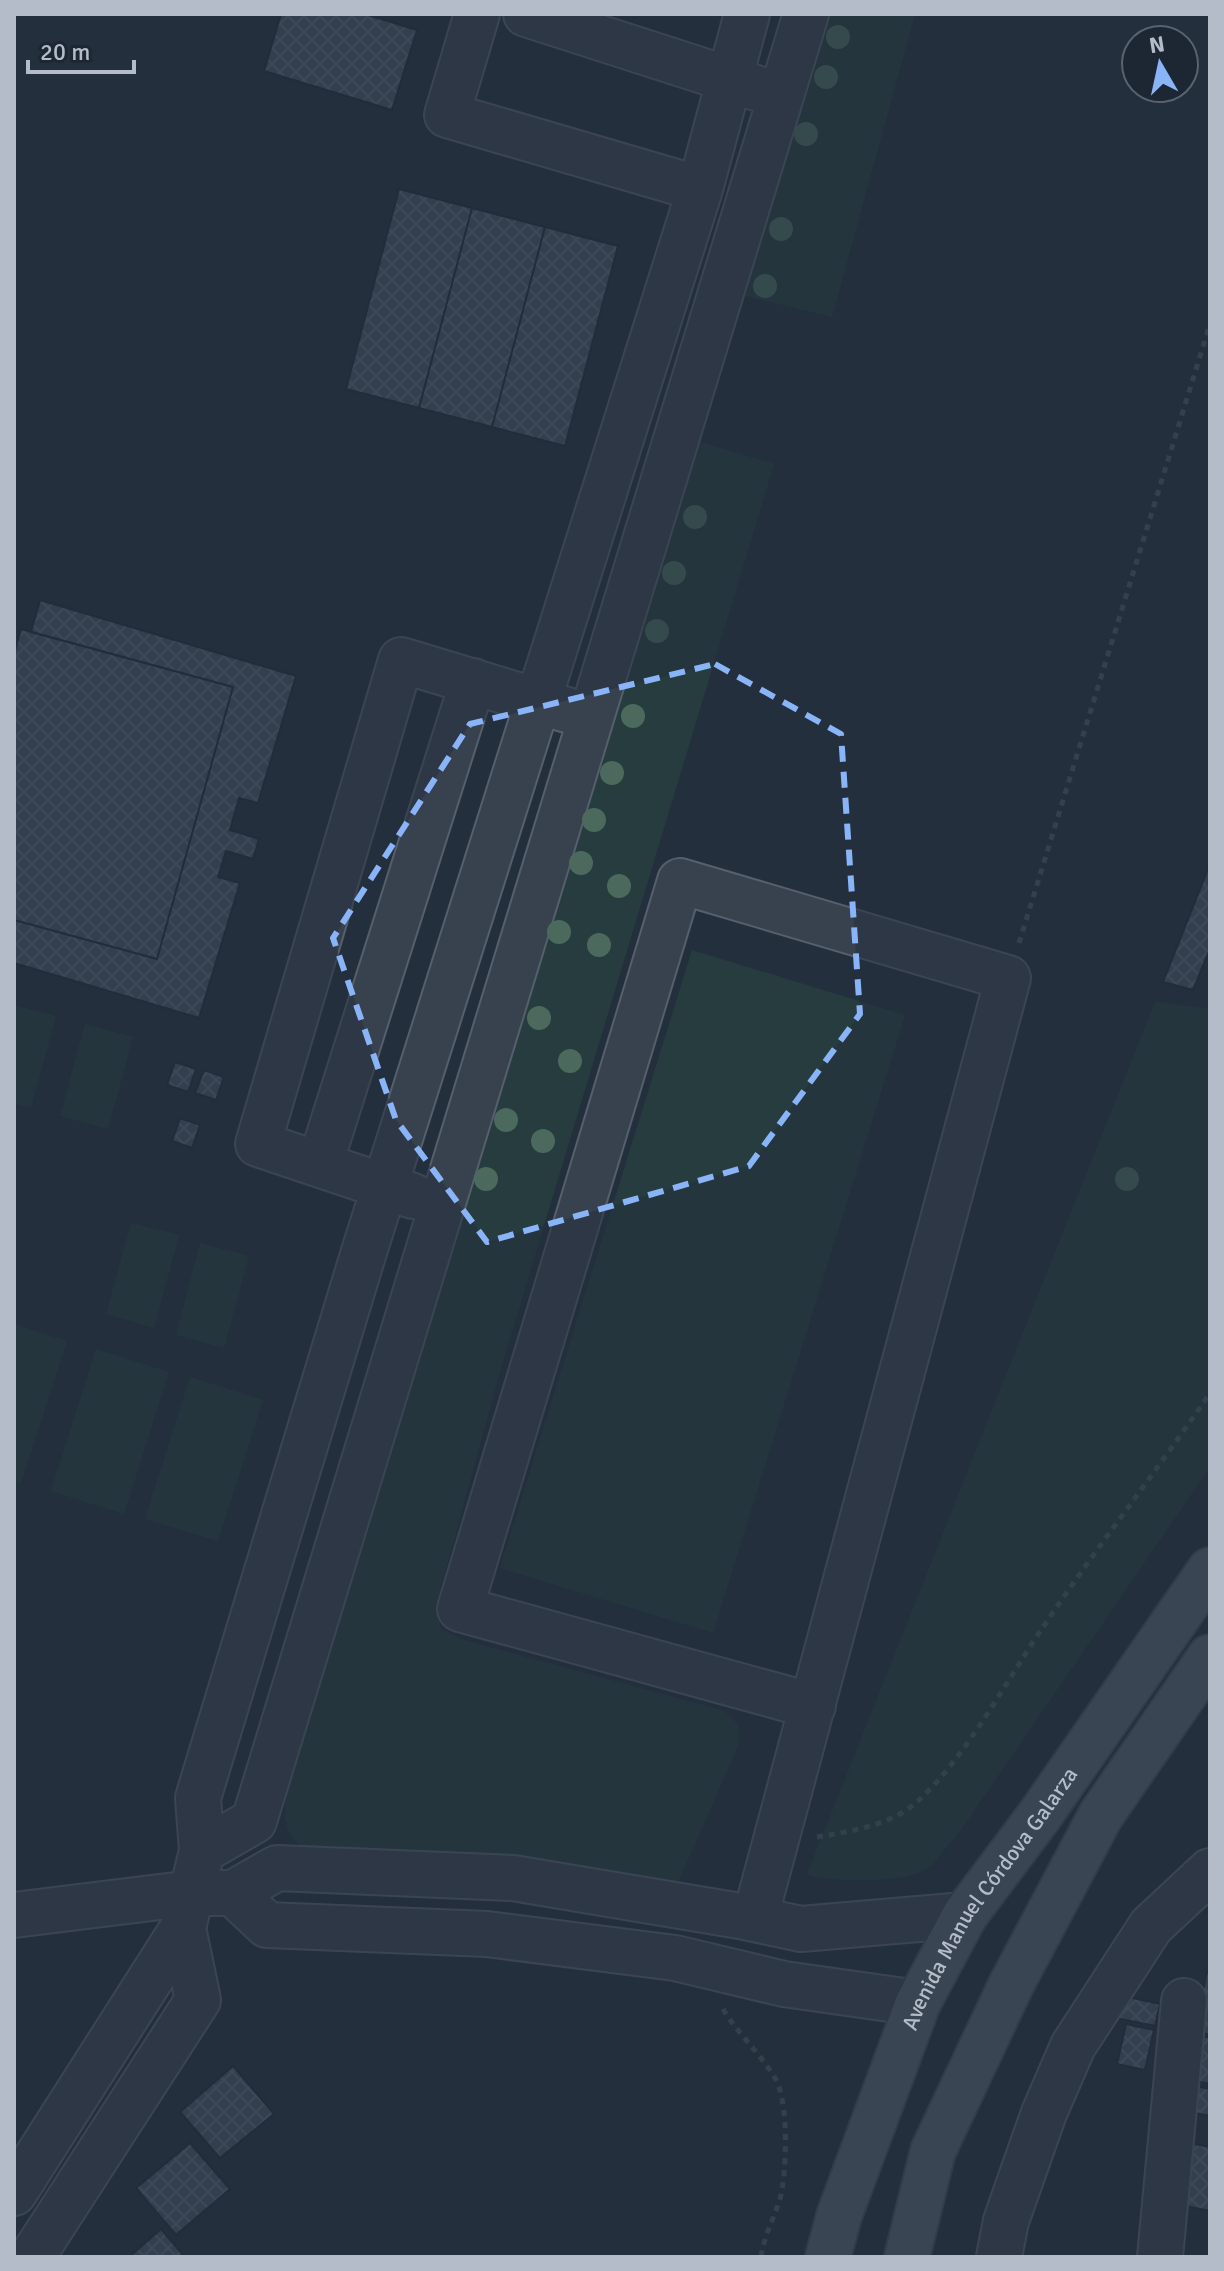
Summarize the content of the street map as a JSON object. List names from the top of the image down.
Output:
{
  "streets": {
    "main road": ["Avenida Manuel Córdova Galarza"]
  },
  "scale_bar": "20 m",
  "north": "top"
}
